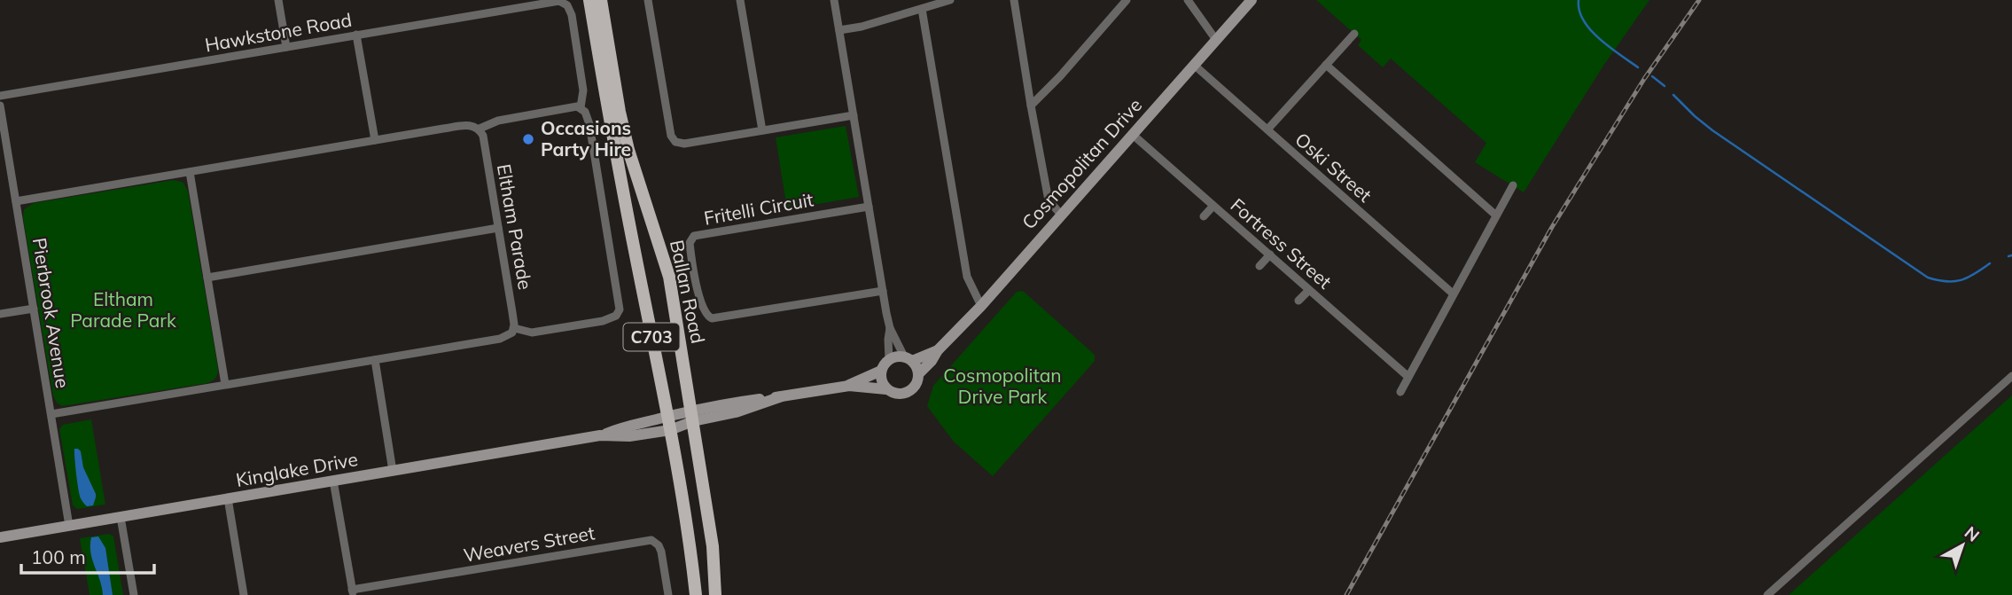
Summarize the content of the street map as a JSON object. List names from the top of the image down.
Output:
{
  "streets": {
    "main road": ["Ballan Road", "C703"],
    "street": [
      "Hawkstone Road",
      "Cosmopolitan Drive",
      "Oski Street",
      "Fritelli Circuit",
      "Eltham Parade",
      "Fortress Street",
      "Pierbrook Avenue",
      "Kinglake Drive",
      "Weavers Street"
    ]
  },
  "crossings": [
    ["Cosmopolitan Drive", "Oski Street"],
    ["Cosmopolitan Drive", "Fortress Street"],
    ["Pierbrook Avenue", "Kinglake Drive"],
    ["C703", "Kinglake Drive"]
  ],
  "parks": ["Eltham Parade Park", "Cosmopolitan Drive Park"],
  "places": ["Occasions Party Hire"],
  "scale_bar": "100 m",
  "north": "top right"
}
